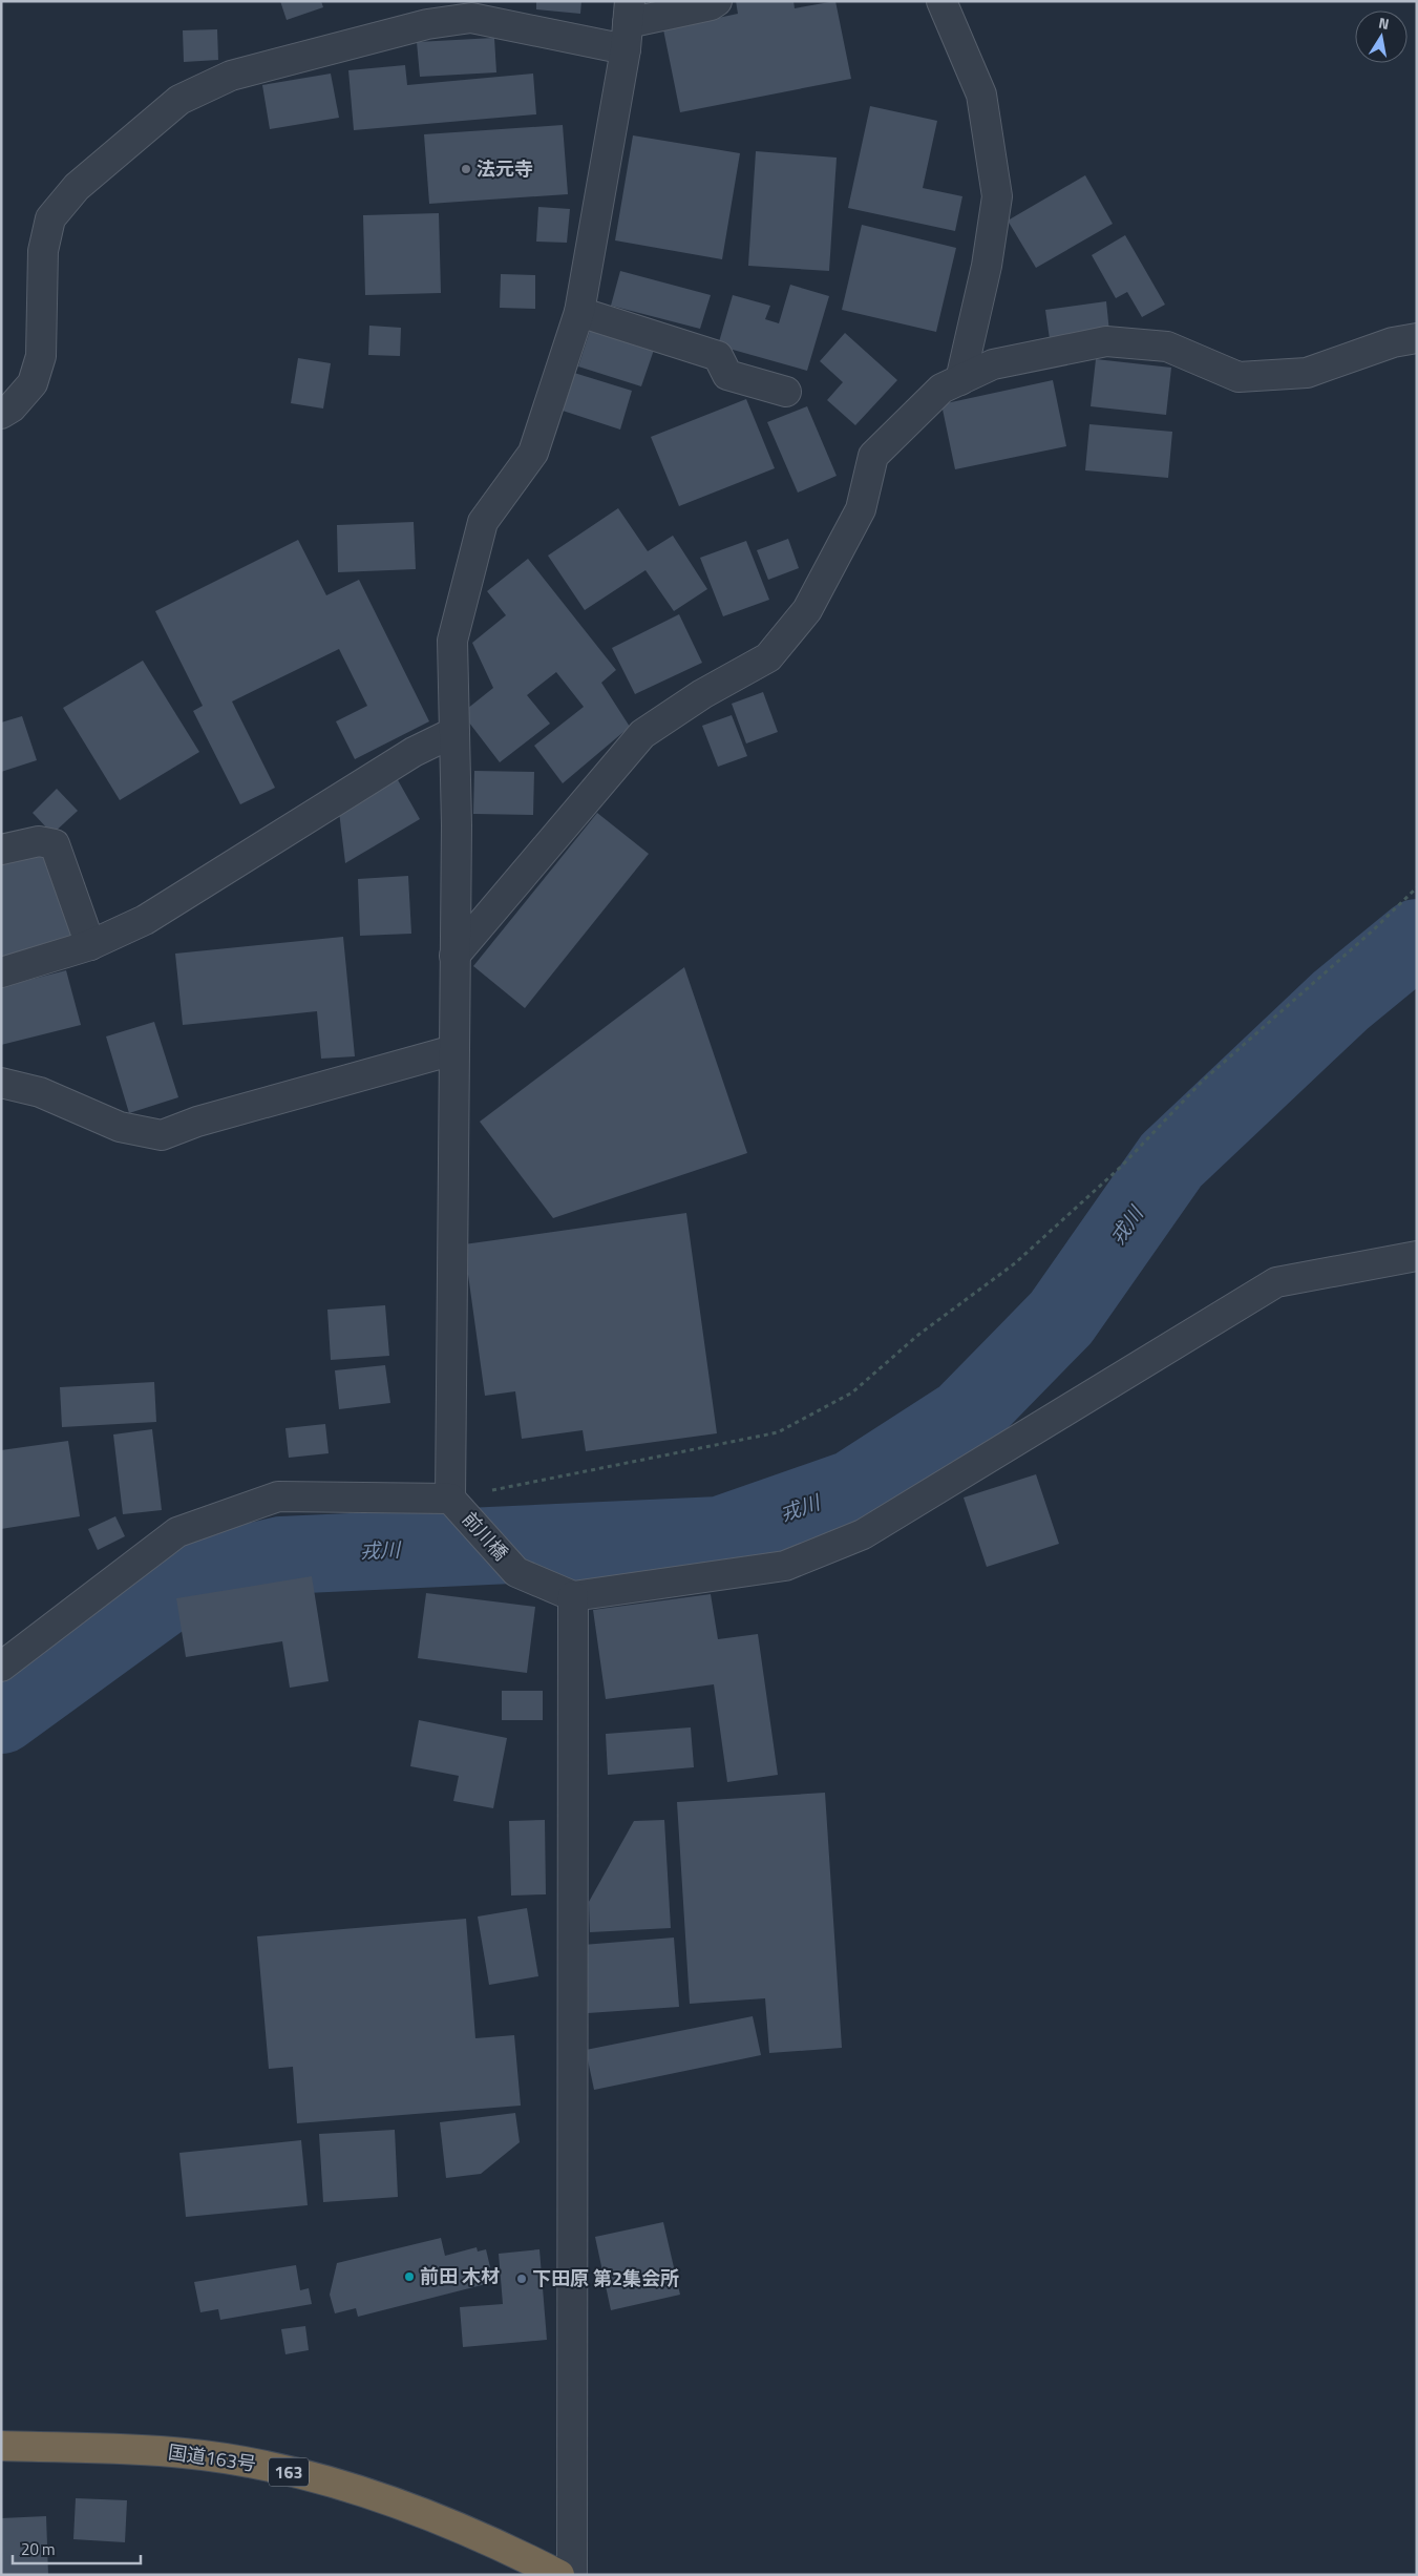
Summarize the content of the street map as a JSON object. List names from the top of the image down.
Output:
{
  "streets": {
    "highway": ["国道163号", "163"],
    "street": ["前川橋"]
  },
  "water": ["戎川"],
  "places": ["法元寺", "前田 木材", "下田原 第2集会所"],
  "scale_bar": "20 m",
  "north": "top"
}
